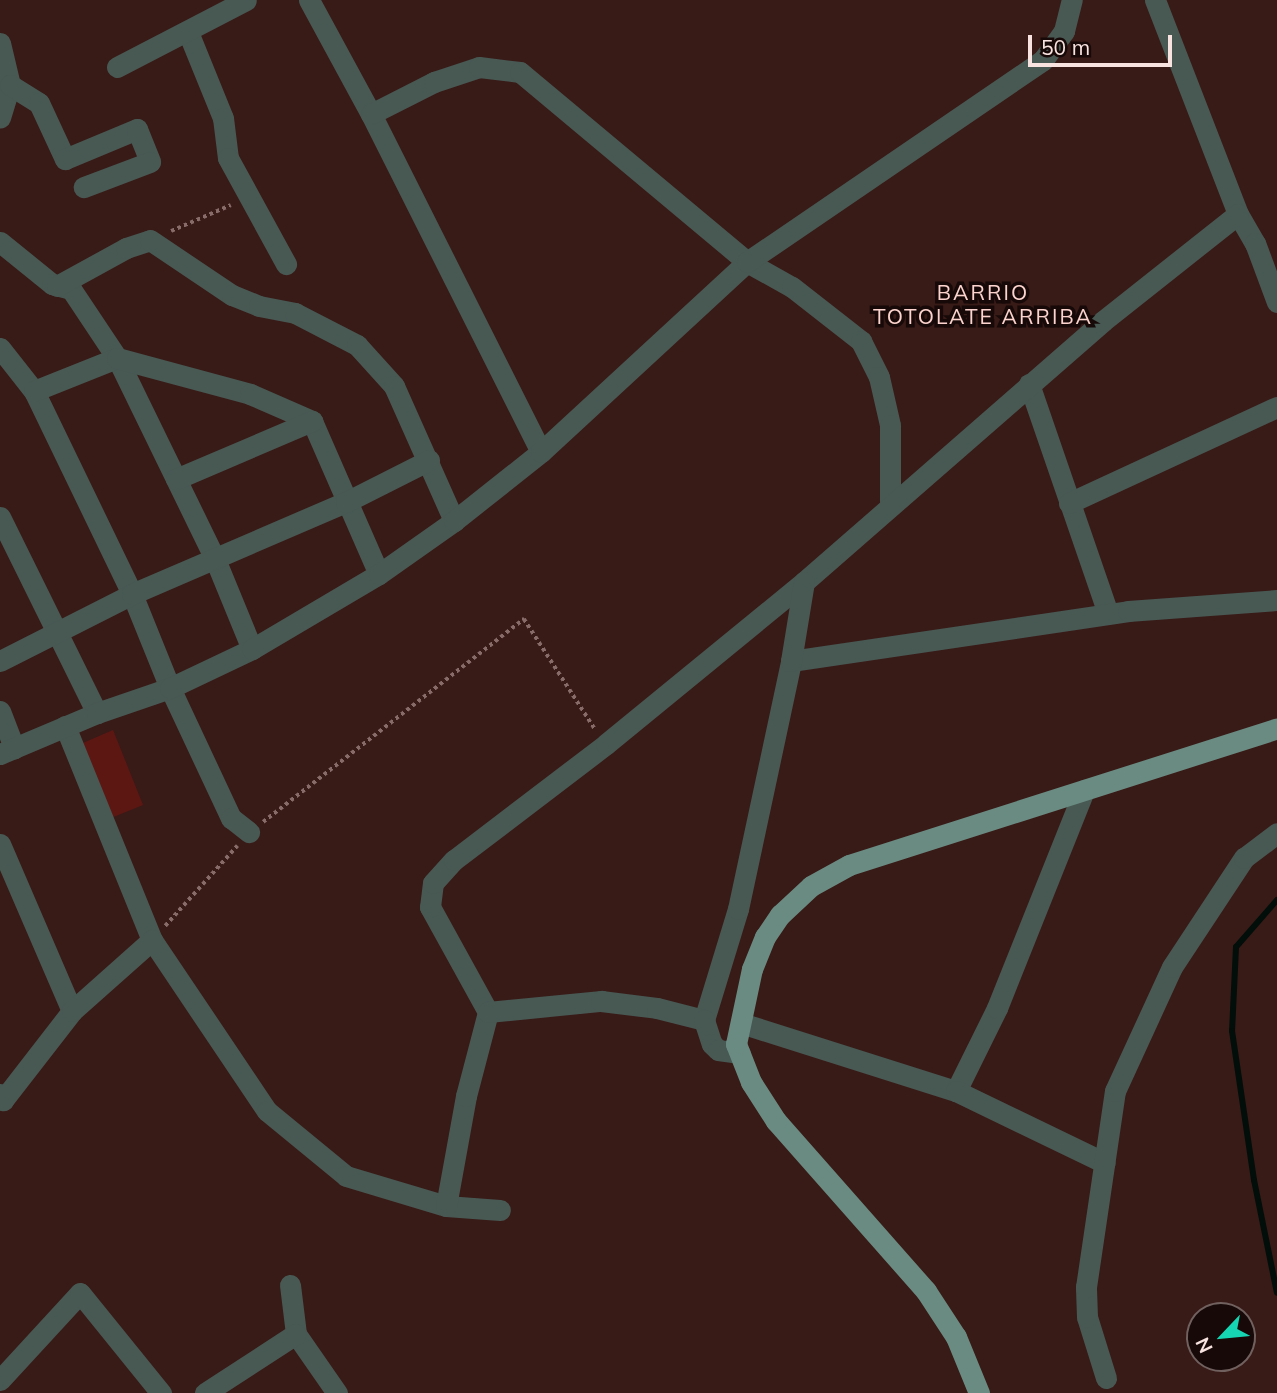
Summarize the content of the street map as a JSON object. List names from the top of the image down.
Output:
{
  "districts": ["BARRIO TOTOLATE ARRIBA"],
  "scale_bar": "50 m",
  "north": "bottom left"
}
